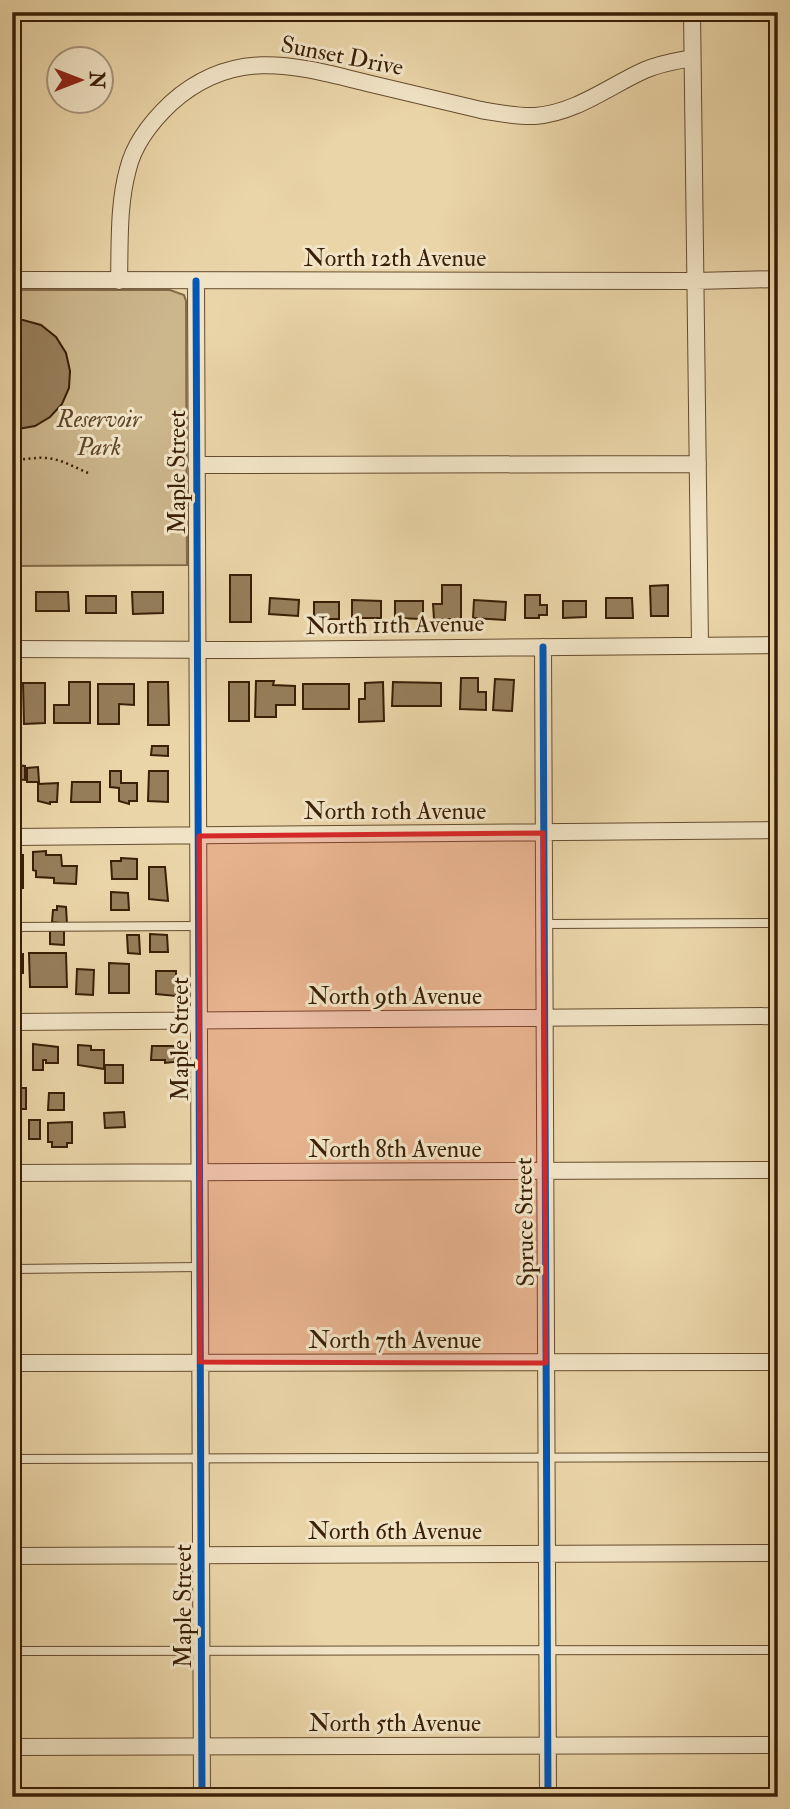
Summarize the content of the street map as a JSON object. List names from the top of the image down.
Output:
{
  "streets": {
    "street": [
      "Sunset Drive",
      "North 12th Avenue",
      "Maple Street",
      "North 11th Avenue",
      "North 10th Avenue",
      "North 9th Avenue",
      "North 8th Avenue",
      "Spruce Street",
      "North 7th Avenue",
      "North 6th Avenue",
      "North 5th Avenue"
    ]
  },
  "crossings": [
    ["Sunset Drive", "North 12th Avenue"],
    ["North 12th Avenue", "Maple Street"],
    ["Maple Street", "North 11th Avenue"],
    ["Maple Street", "North 10th Avenue"],
    ["Maple Street", "North 9th Avenue"],
    ["Maple Street", "North 8th Avenue"],
    ["Maple Street", "North 7th Avenue"],
    ["Maple Street", "North 6th Avenue"],
    ["Maple Street", "North 5th Avenue"],
    ["North 11th Avenue", "Spruce Street"],
    ["North 10th Avenue", "Spruce Street"],
    ["North 9th Avenue", "Spruce Street"],
    ["North 8th Avenue", "Spruce Street"],
    ["Spruce Street", "North 7th Avenue"],
    ["Spruce Street", "North 6th Avenue"],
    ["Spruce Street", "North 5th Avenue"]
  ],
  "parks": ["Reservoir Park"],
  "north": "right"
}
